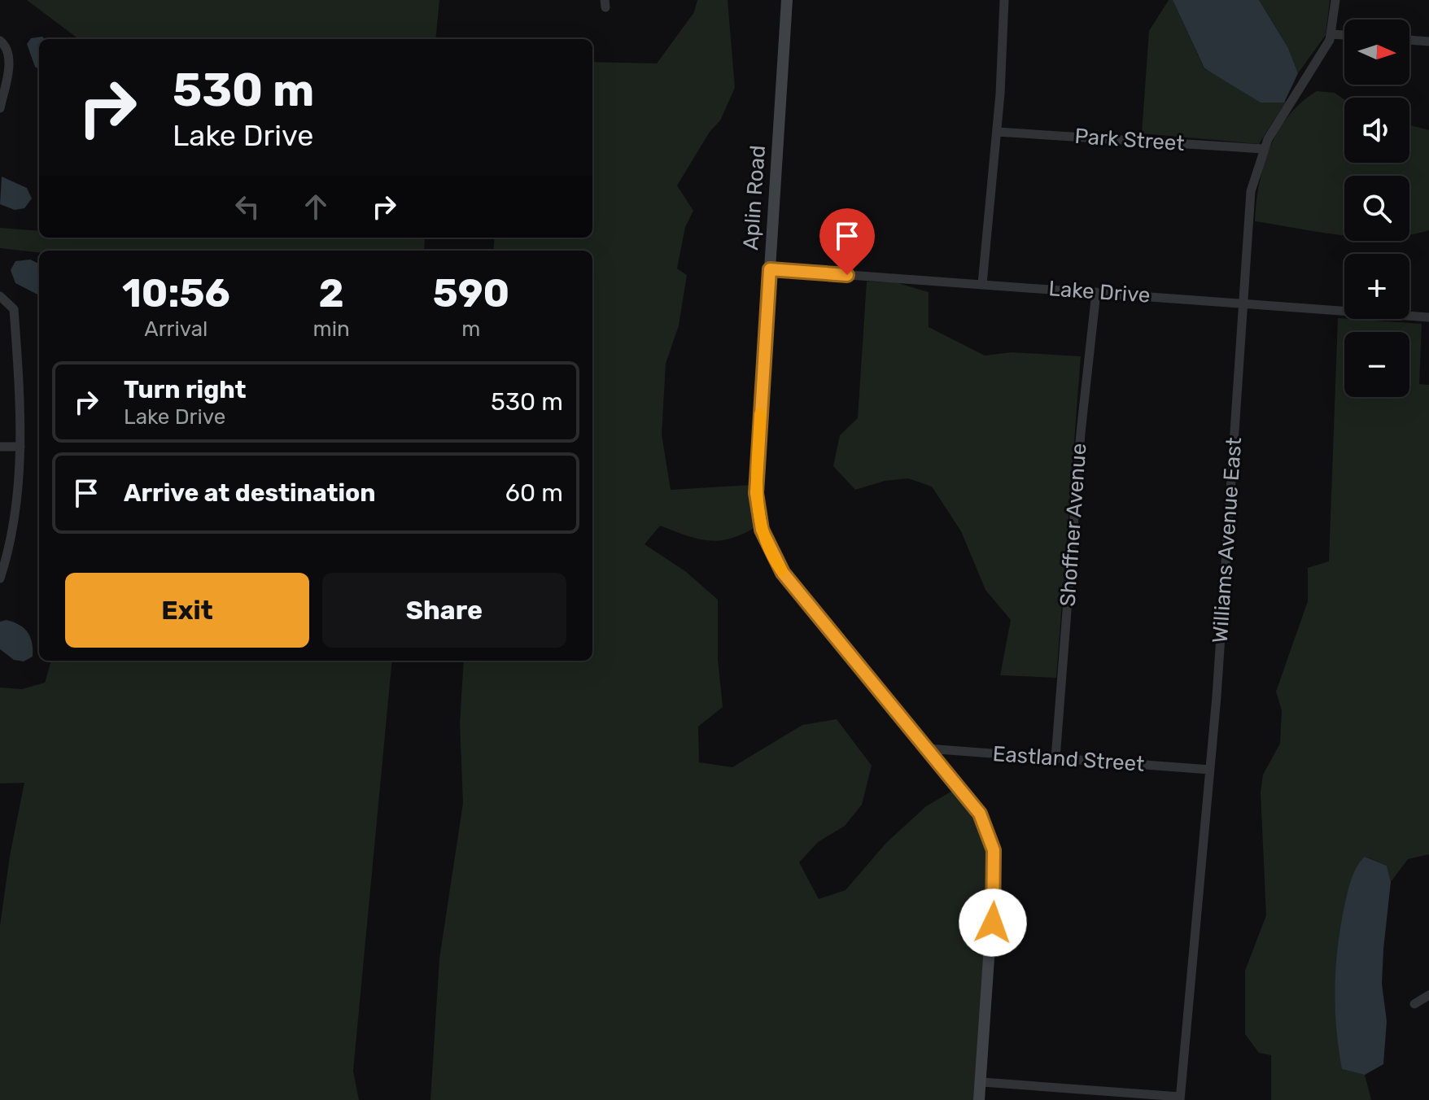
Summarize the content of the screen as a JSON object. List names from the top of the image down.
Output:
{
  "streets": {
    "street": [
      "Park Street",
      "Aplin Road",
      "Lake Drive",
      "Shoffner Avenue",
      "Williams Avenue East",
      "Eastland Street"
    ]
  },
  "crossings": [
    ["Park Street", "Williams Avenue East"],
    ["Aplin Road", "Lake Drive"],
    ["Aplin Road", "Eastland Street"],
    ["Lake Drive", "Shoffner Avenue"],
    ["Lake Drive", "Williams Avenue East"],
    ["Shoffner Avenue", "Eastland Street"],
    ["Williams Avenue East", "Eastland Street"]
  ],
  "north": "right",
  "page": {
    "map_buttons": ["+", "−"],
    "turn": ["530 m", "Lake Drive"],
    "eta": [
      "10:56",
      "Arrival",
      "2",
      "min",
      "590",
      "m"
    ],
    "list": [
      {
        "name": "Turn right",
        "note": "Lake Drive",
        "value": "530 m"
      },
      {
        "name": "Arrive at destination",
        "value": "60 m"
      }
    ],
    "buttons": ["Exit", "Share"]
  }
}
